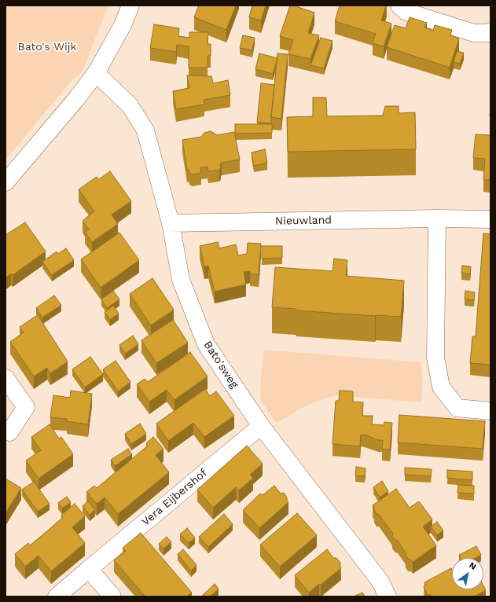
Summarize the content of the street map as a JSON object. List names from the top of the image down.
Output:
{
  "streets": {
    "street": ["Nieuwland", "Bato'sweg", "Vera Eijbershof"]
  },
  "crossings": [
    ["Nieuwland", "Bato'sweg"],
    ["Bato'sweg", "Vera Eijbershof"]
  ],
  "parks": ["Bato's Wijk"],
  "north": "top right"
}
